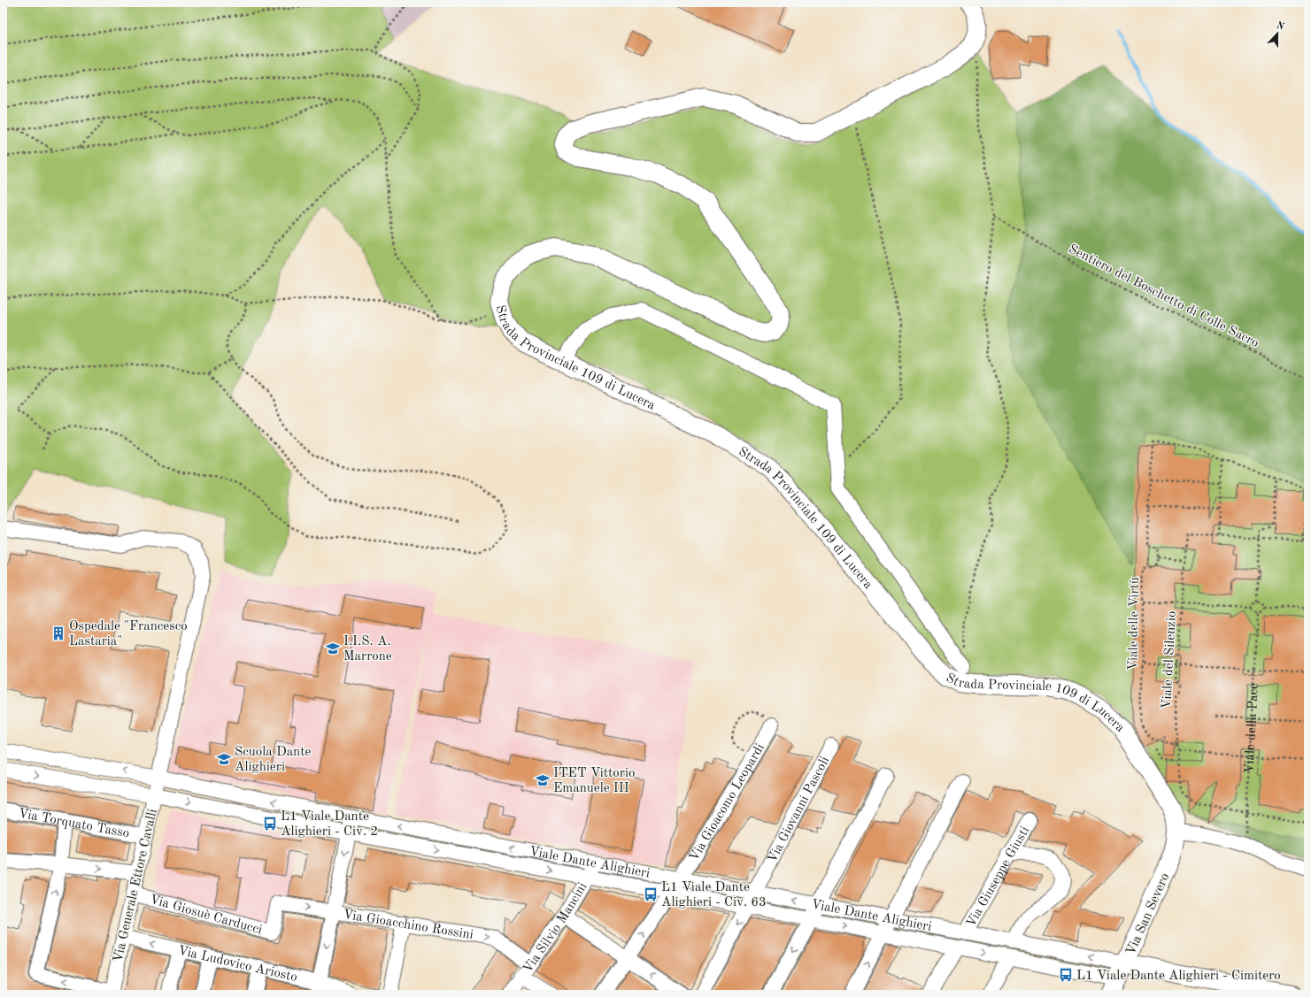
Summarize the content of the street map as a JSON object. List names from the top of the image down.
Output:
{
  "streets": {
    "main road": ["Strada Provinciale 109 di Lucera", "Via San Severo"],
    "street": [
      "Via Gioacomo Leopardi",
      "Via Giovanni Pascoli",
      "Via Torquato Tasso",
      "Viale Dante Alighieri",
      "Via Giuseppe Giusti",
      "Via Generale Ettore Cavalli",
      "Via Giosuè Carducci",
      "Via Gioacchino Rossini",
      "Via Silvio Mancini",
      "Via Ludovico Ariosto"
    ],
    "path": [
      "Sentiero del Boschetto di Colle Sacro",
      "Viale delle Virtù",
      "Viale del Silenzio",
      "Viale della Pace"
    ]
  },
  "crossings": [
    ["Strada Provinciale 109 di Lucera", "Via San Severo"],
    ["Viale delle Virtù", "Viale del Silenzio"],
    ["Via Gioacomo Leopardi", "Viale Dante Alighieri"],
    ["Via Giovanni Pascoli", "Viale Dante Alighieri"],
    ["Via Torquato Tasso", "Via Generale Ettore Cavalli"],
    ["Viale Dante Alighieri", "Via Giuseppe Giusti"],
    ["Viale Dante Alighieri", "Via Generale Ettore Cavalli"],
    ["Viale Dante Alighieri", "Via San Severo"],
    ["Viale Dante Alighieri", "Via Silvio Mancini"],
    ["Via Generale Ettore Cavalli", "Via Giosuè Carducci"],
    ["Via Generale Ettore Cavalli", "Via Ludovico Ariosto"],
    ["Via Giosuè Carducci", "Via Gioacchino Rossini"],
    ["Via Gioacchino Rossini", "Via Silvio Mancini"]
  ],
  "one_way": ["Via Gioacchino Rossini"],
  "places": {
    "building": ["Ospedale \"Francesco Lastaria\""],
    "school or university": ["I.I.S. A. Marrone", "Scuola Dante Alighieri", "ITET Vittorio Emanuele III"],
    "bus stop": ["L1 Viale Dante Alighieri - Civ. 2", "L1 Viale Dante Alighieri - Civ. 63", "L1 Viale Dante Alighieri - Cimitero"]
  },
  "north": "top"
}
